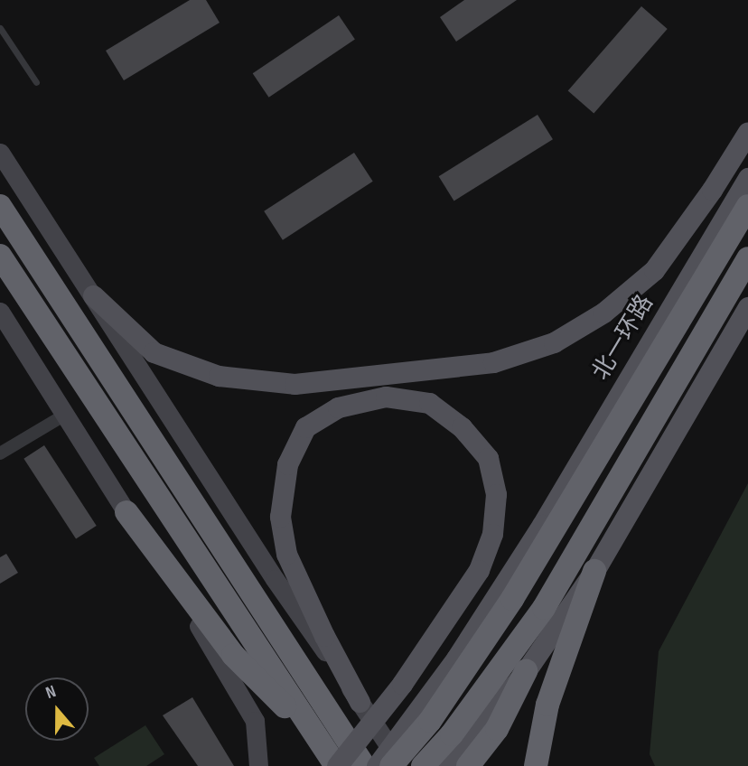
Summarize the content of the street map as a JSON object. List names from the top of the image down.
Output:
{
  "streets": {
    "main road": ["北一环路"]
  },
  "north": "top"
}
